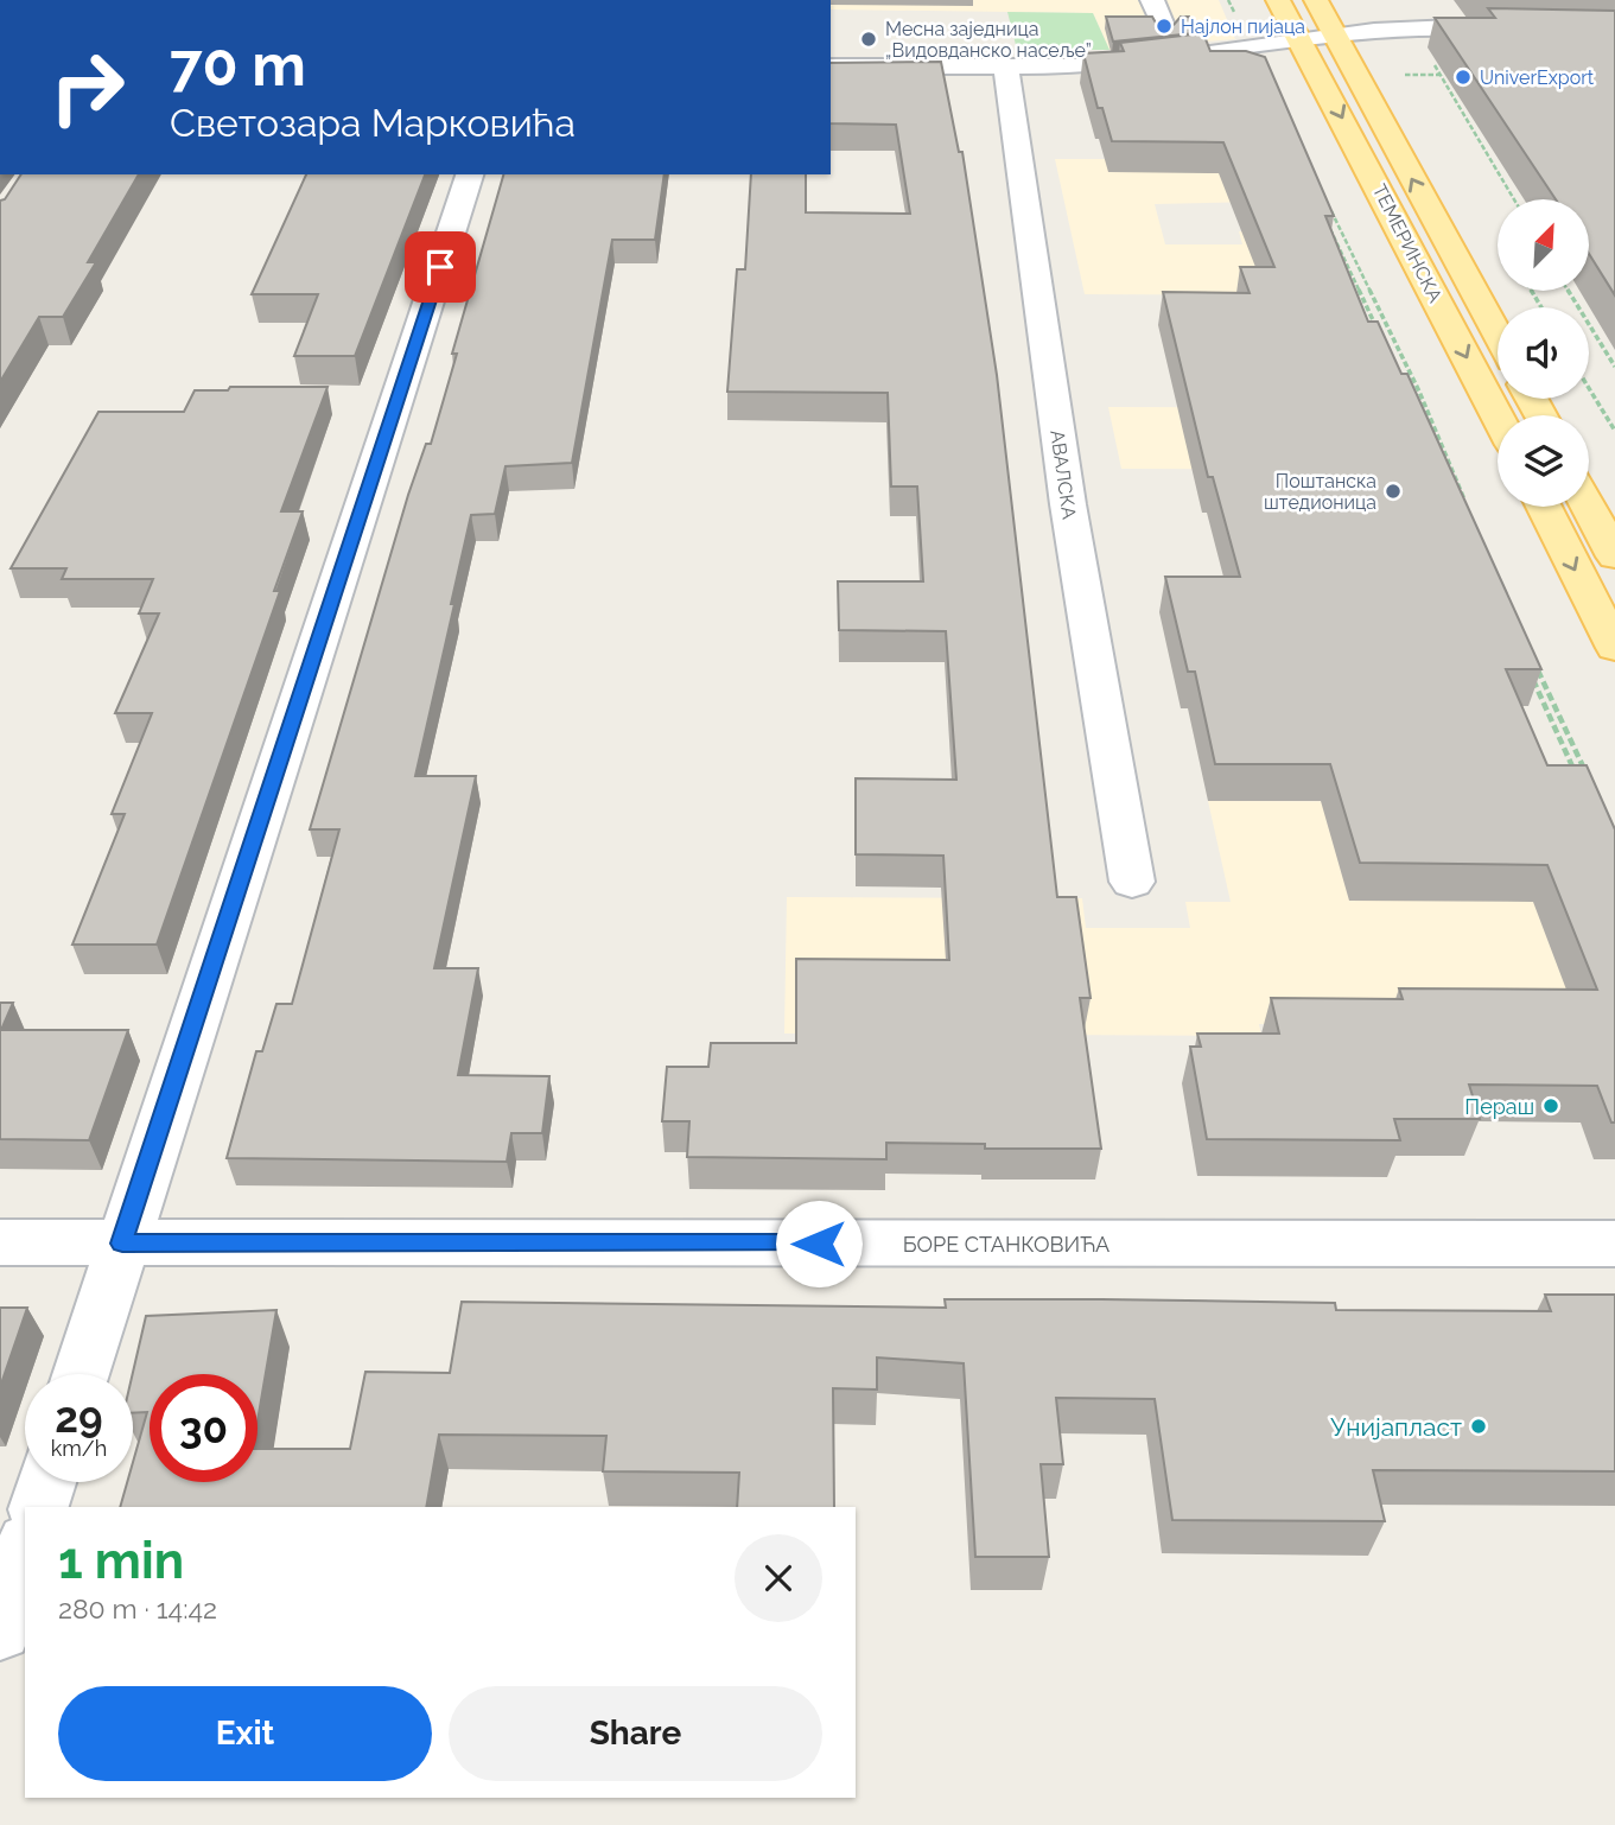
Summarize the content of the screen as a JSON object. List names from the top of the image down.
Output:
{
  "streets": {
    "main road": ["ТЕМЕРИНСКА"],
    "street": ["АВАЛСКА", "БОРЕ СТАНКОВИЋА"]
  },
  "places": [
    "Најлон пијаца",
    "Месна заједница „Видовданско насеље”",
    "UniverExport",
    "Поштанска штедионица",
    "Пераш",
    "Унијапласт"
  ],
  "north": "top right",
  "page": {
    "turn": ["70 m", "Светозара Марковића"],
    "speed": "29 km/h",
    "limit": "30",
    "heading": ["1 min", "280 m · 14:42"],
    "buttons": ["Exit", "Share"]
  }
}
